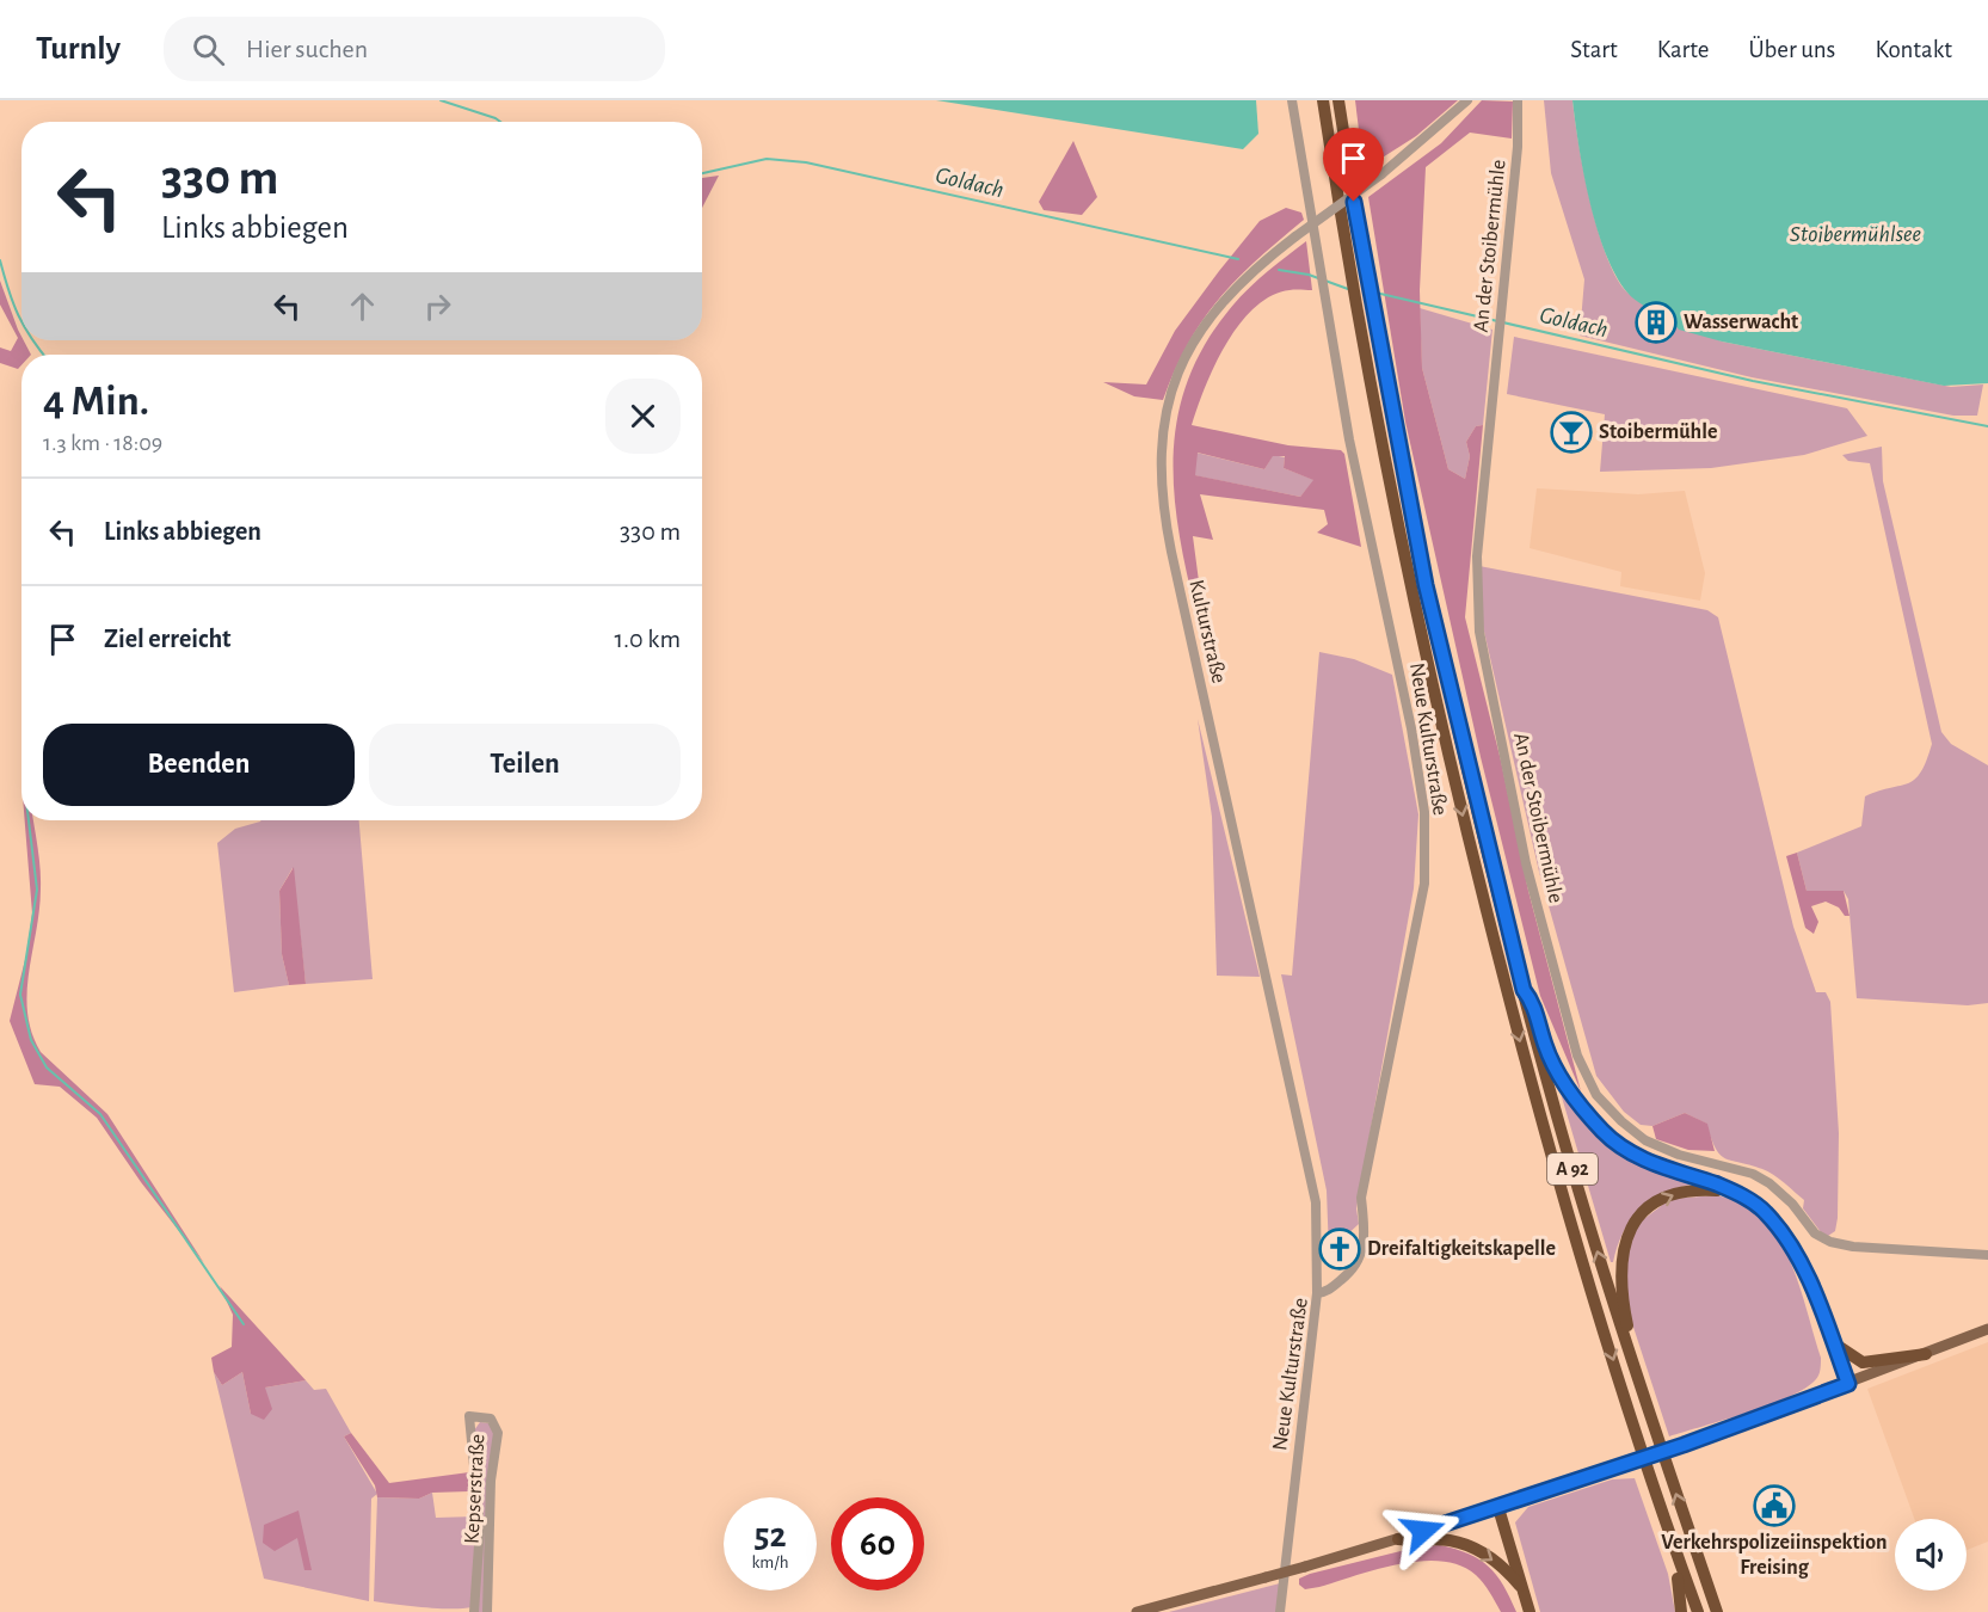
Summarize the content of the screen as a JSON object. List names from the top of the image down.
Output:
{
  "streets": {
    "highway": ["A 92"],
    "street": [
      "An der Stoibermühle",
      "Kulturstraße",
      "Neue Kulturstraße",
      "Kepserstraße"
    ]
  },
  "crossings": [
    ["Kulturstraße", "Neue Kulturstraße"]
  ],
  "water": ["Goldach", "Stoibermühlsee"],
  "places": {
    "building": ["Wasserwacht"],
    "bar": ["Stoibermühle"],
    "church": ["Dreifaltigkeitskapelle"],
    "public building": ["Verkehrspolizeiinspektion Freising"]
  },
  "page": {
    "header": "Turnly",
    "search": "Hier suchen",
    "nav": [
      "Start",
      "Karte",
      "Über uns",
      "Kontakt"
    ],
    "turn": ["330 m", "Links abbiegen"],
    "heading": ["4 Min.", "1.3 km · 18:09"],
    "list": [
      {
        "name": "Links abbiegen",
        "value": "330 m"
      },
      {
        "name": "Ziel erreicht",
        "value": "1.0 km"
      }
    ],
    "buttons": ["Beenden", "Teilen"],
    "speed": "52 km/h",
    "limit": "60"
  }
}
